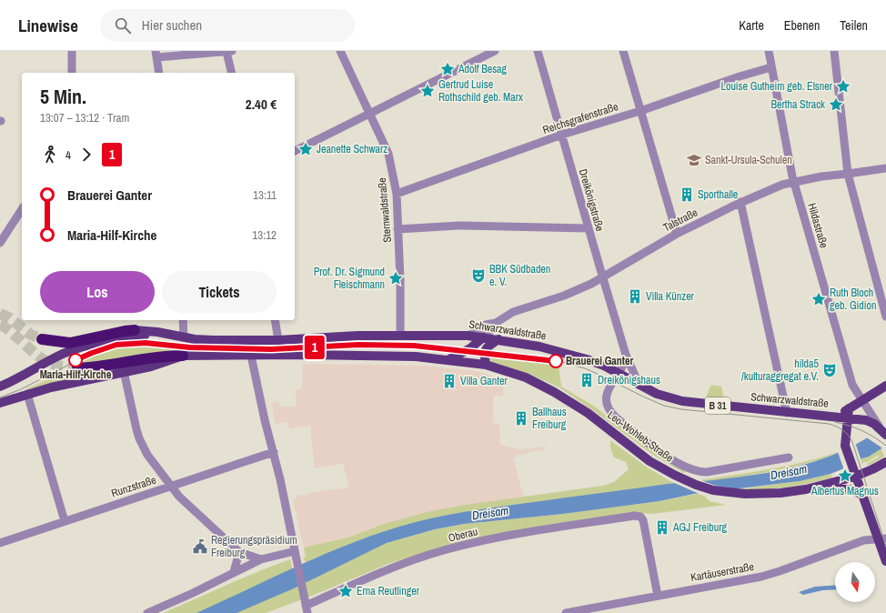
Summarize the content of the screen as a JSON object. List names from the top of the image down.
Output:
{
  "streets": {
    "highway": ["B 31"],
    "main road": ["Schwarzwaldstraße", "Leo-Wohleb-Straße"],
    "street": [
      "Reichsgrafenstraße",
      "Dreikönigstraße",
      "Sternwaldstraße",
      "Talstraße",
      "Hildastraße",
      "Runzstraße",
      "Oberau",
      "Kartäuserstraße"
    ]
  },
  "crossings": [
    ["Reichsgrafenstraße", "Dreikönigstraße"],
    ["Reichsgrafenstraße", "Sternwaldstraße"],
    ["Reichsgrafenstraße", "Hildastraße"],
    ["Dreikönigstraße", "Talstraße"],
    ["Dreikönigstraße", "Schwarzwaldstraße"],
    ["Sternwaldstraße", "Schwarzwaldstraße"],
    ["Talstraße", "Hildastraße"],
    ["Talstraße", "Schwarzwaldstraße"],
    ["Hildastraße", "Schwarzwaldstraße"],
    ["Schwarzwaldstraße", "B 31"],
    ["Oberau", "Kartäuserstraße"]
  ],
  "water": ["Dreisam"],
  "places": {
    "place": [
      "Adolf Besag",
      "Louise Gutheim geb. Elsner",
      "Gertrud Luise Rothschild geb. Marx",
      "Bertha Strack",
      "Jeanette Schwarz",
      "Prof. Dr. Sigmund Fleischmann",
      "Ruth Bloch geb. Gidion",
      "Albertus Magnus",
      "Erna Reutlinger"
    ],
    "school or university": ["Sankt-Ursula-Schulen"],
    "building": [
      "Sporthalle",
      "Villa Künzer",
      "Dreikönigshaus",
      "Villa Ganter",
      "Ballhaus Freiburg",
      "AGJ Freiburg"
    ],
    "theatre": ["BBK Südbaden e. V.", "hilda5 /kulturaggregat e.V."],
    "other": ["Maria-Hilf-Kirche", "Brauerei Ganter"],
    "public building": ["Regierungspräsidium Freiburg"]
  },
  "lines": ["tram line 1"],
  "north": "bottom",
  "page": {
    "header": "Linewise",
    "search": "Hier suchen",
    "nav": ["Karte", "Ebenen", "Teilen"],
    "on_map": "1",
    "heading": ["5 Min.", "13:07 – 13:12 · Tram", "2.40 €"],
    "legs": ["4", "1"],
    "list": [
      {
        "name": "Brauerei Ganter",
        "value": "13:11"
      },
      {
        "name": "Maria-Hilf-Kirche",
        "value": "13:12"
      }
    ],
    "buttons": ["Los", "Tickets"]
  }
}
